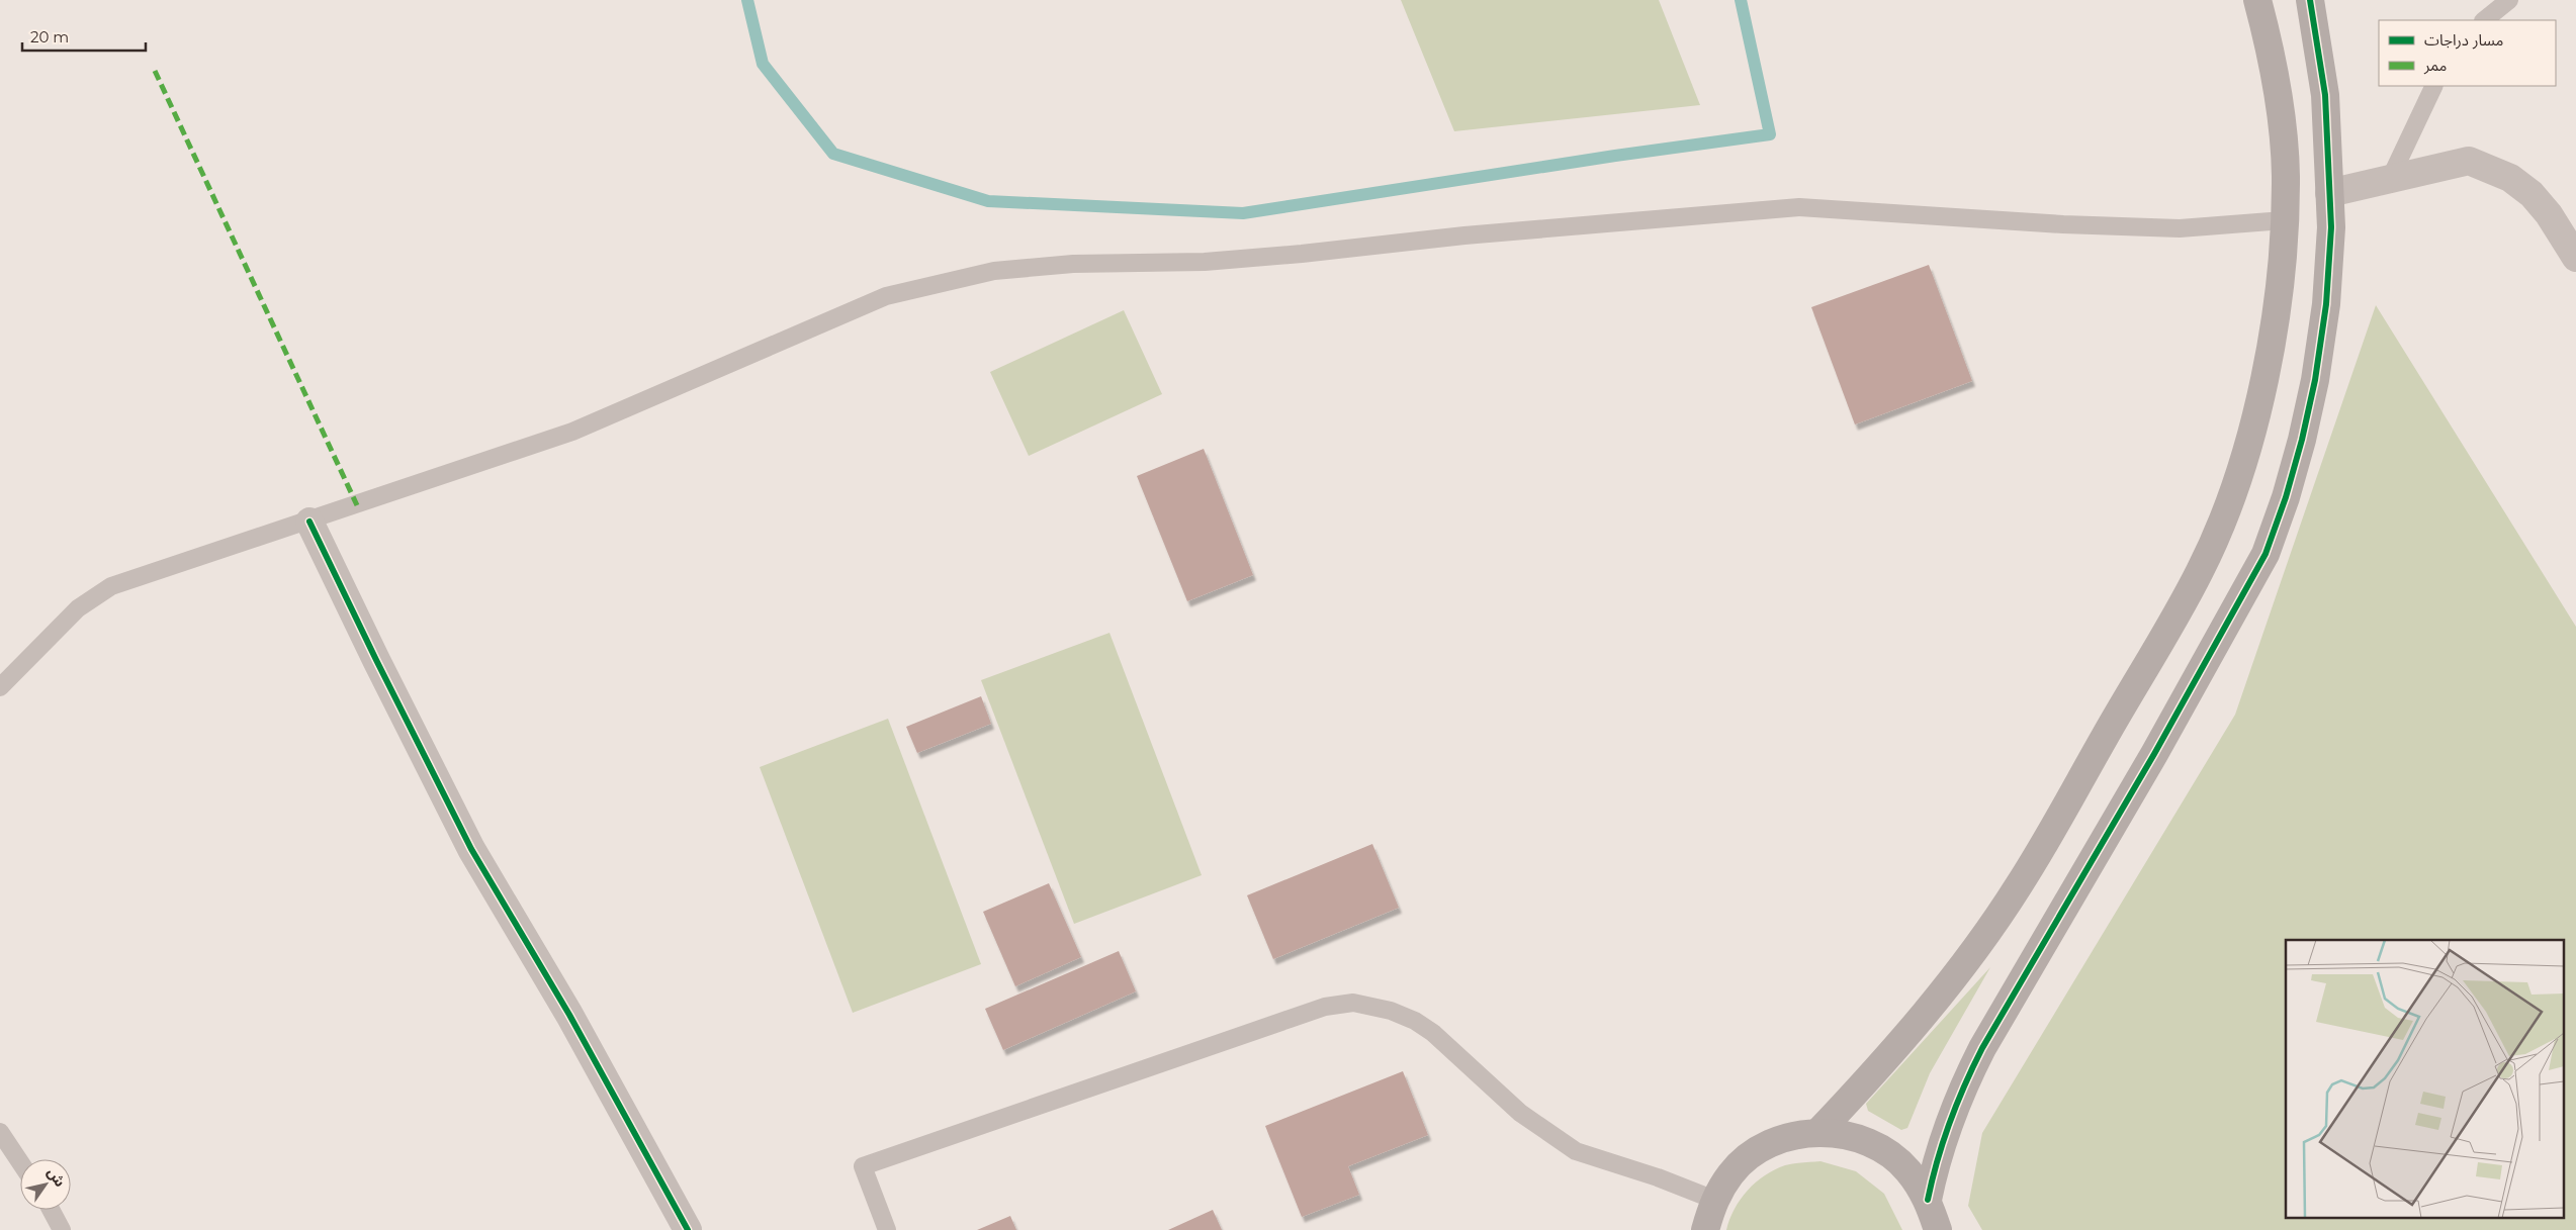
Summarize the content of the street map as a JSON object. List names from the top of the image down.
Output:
{
  "legend": ["مسار دراجات", "ممر"],
  "scale_bar": "20 m",
  "north": "top right"
}
